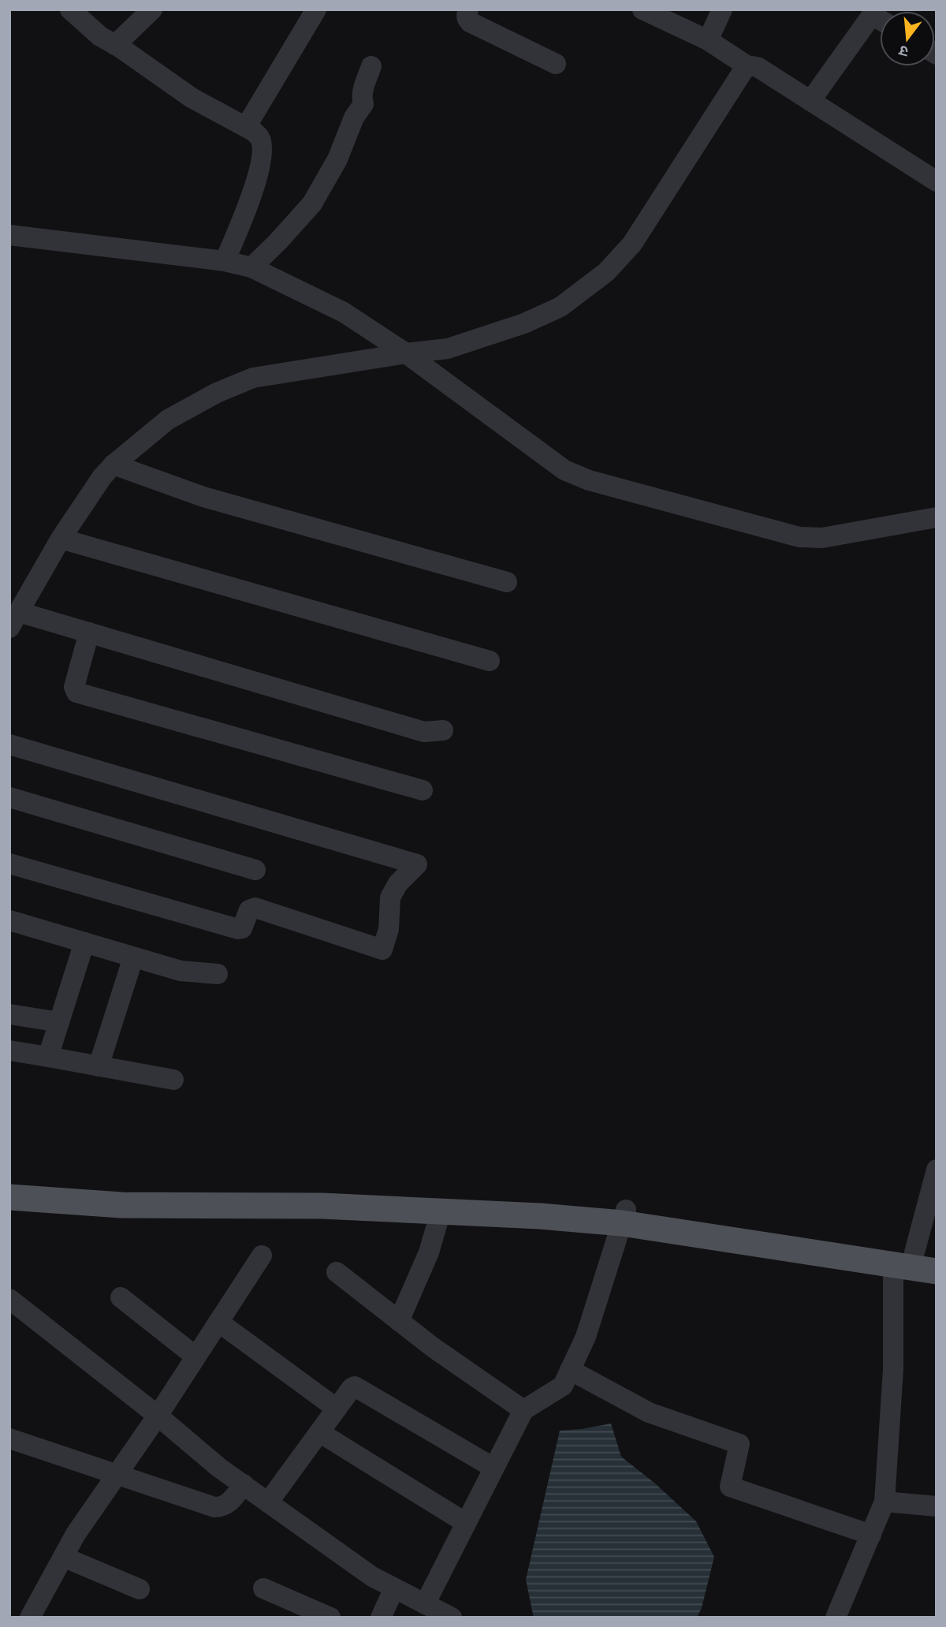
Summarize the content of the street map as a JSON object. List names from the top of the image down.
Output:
{
  "north": "bottom"
}
